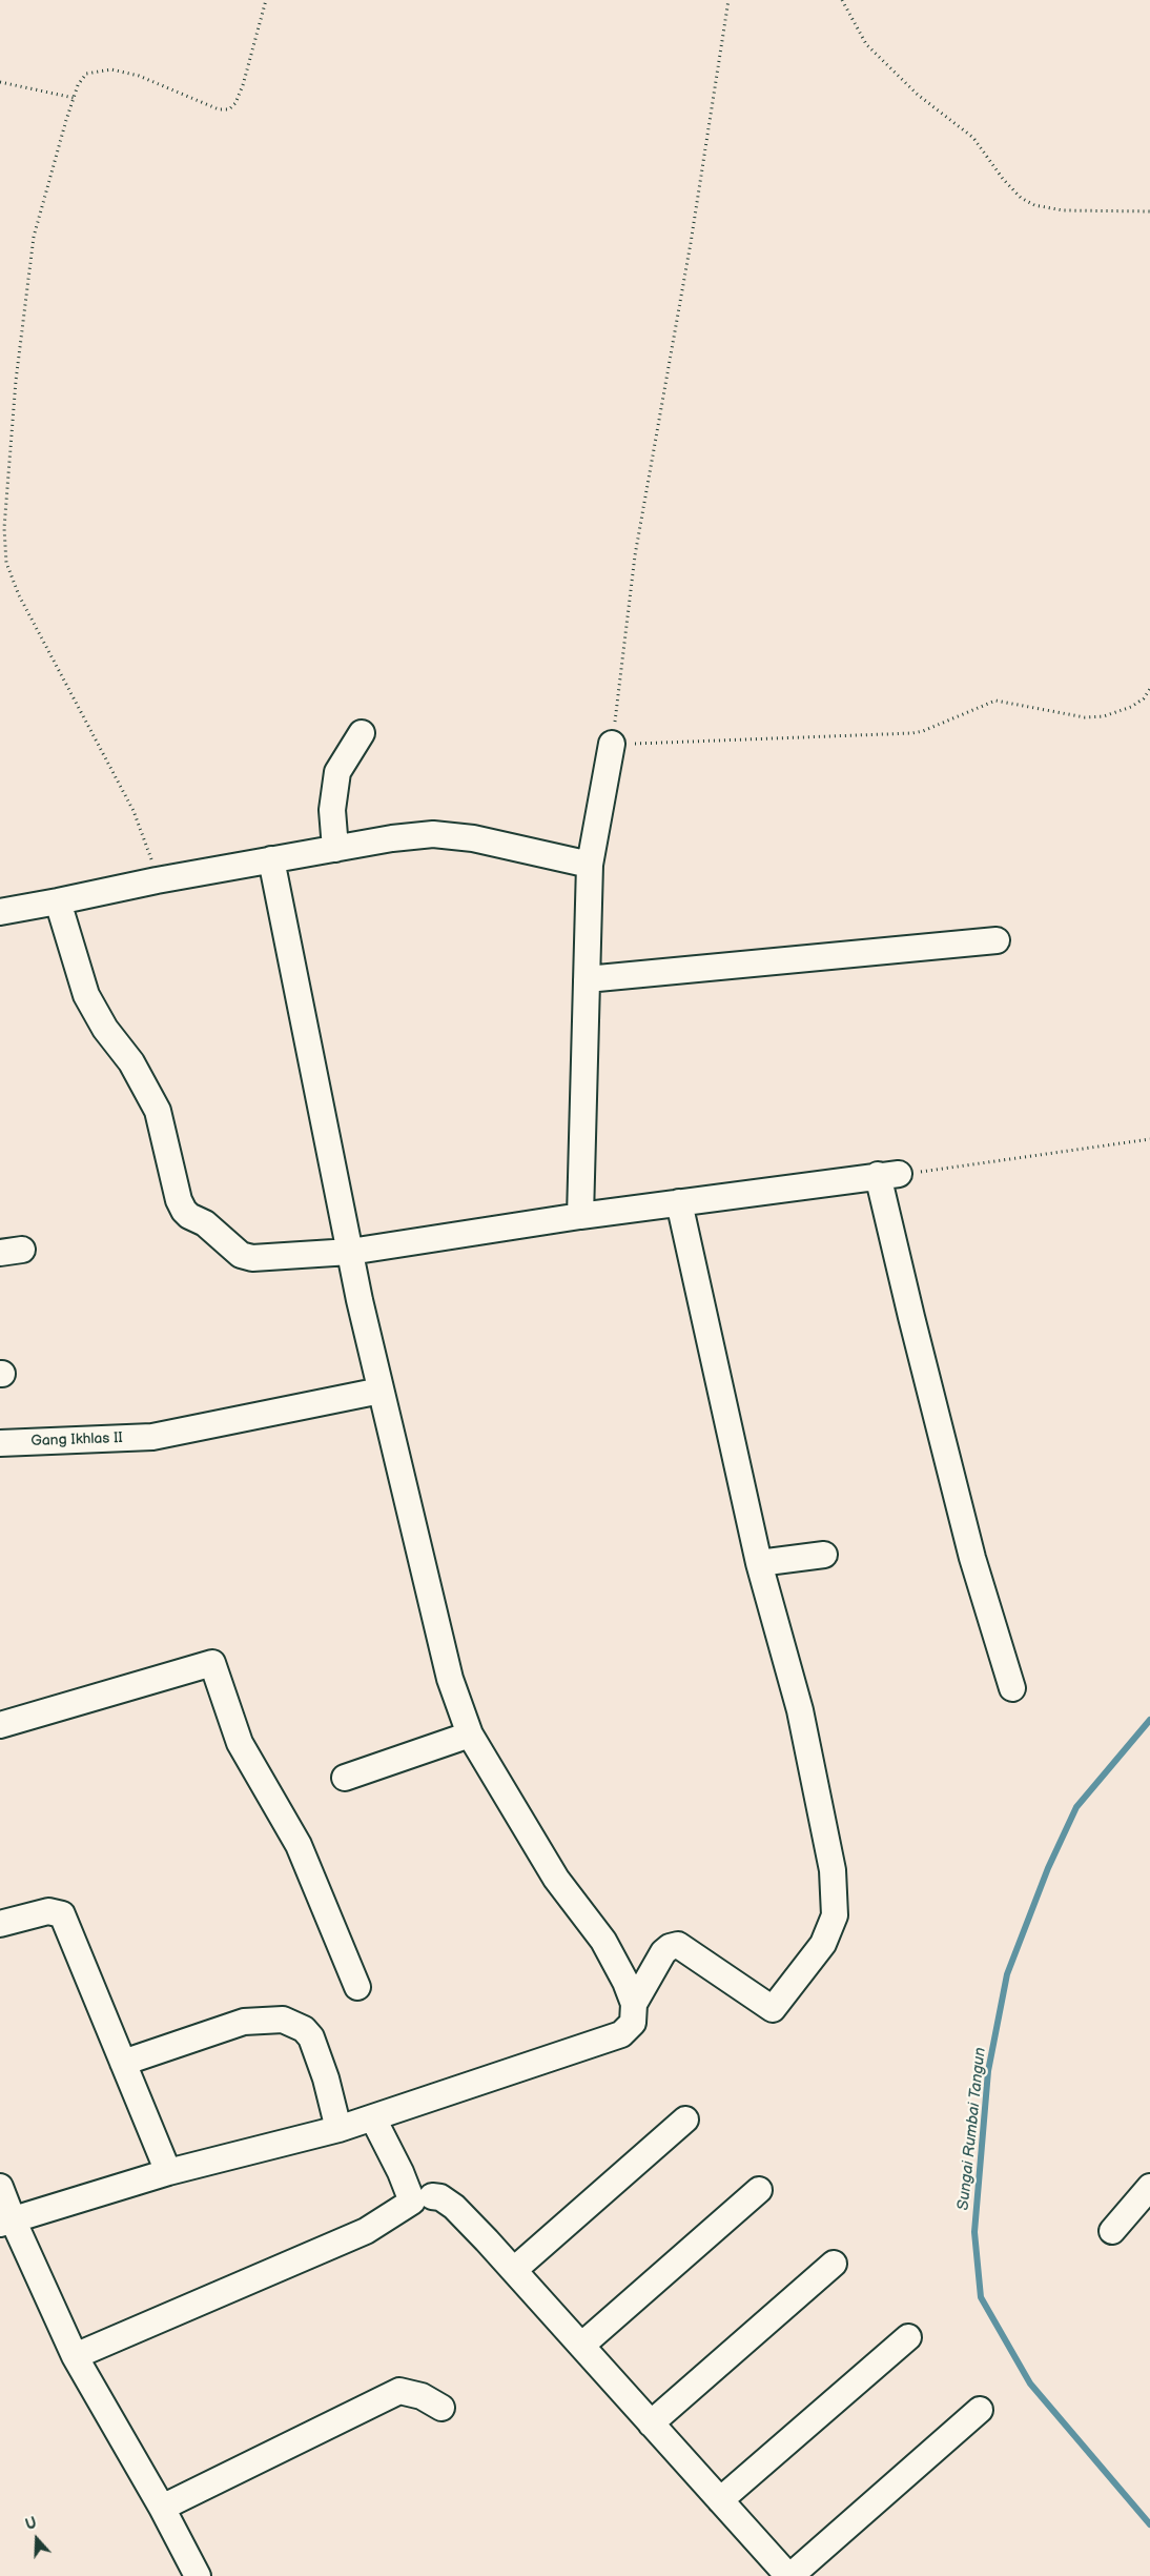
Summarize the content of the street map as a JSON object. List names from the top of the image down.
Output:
{
  "streets": {
    "street": ["Gang Ikhlas II"]
  },
  "water": ["Sungai Rumbai Tangun"],
  "north": "top"
}
